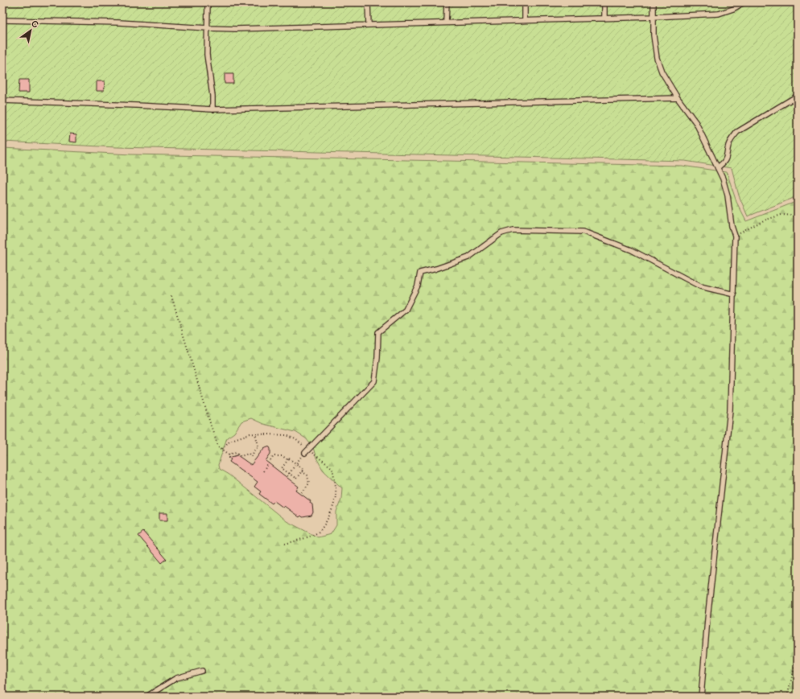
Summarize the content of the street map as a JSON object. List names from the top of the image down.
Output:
{
  "north": "top right"
}
